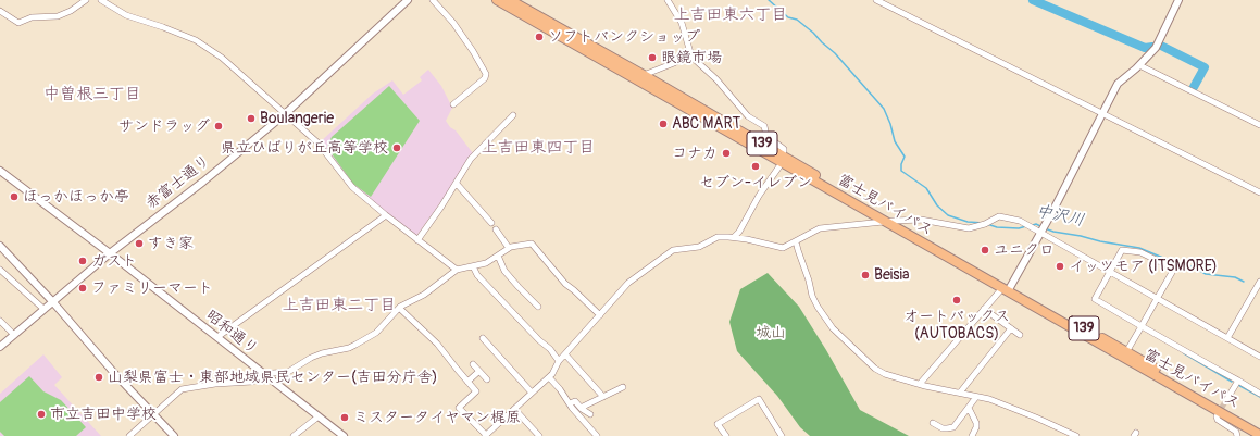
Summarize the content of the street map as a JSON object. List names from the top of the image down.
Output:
{
  "streets": {
    "highway": ["139", "富士見バイパス"],
    "street": ["赤富士通り", "昭和通り"]
  },
  "crossings": [
    ["赤富士通り", "昭和通り"]
  ],
  "districts": [
    "上吉田東六丁目",
    "中曽根三丁目",
    "上吉田東四丁目",
    "上吉田東二丁目"
  ],
  "water": ["中沢川"],
  "parks": ["城山"],
  "places": [
    "ソフトバンクショップ",
    "眼鏡市場",
    "Boulangerie",
    "ABC MART",
    "サンドラッグ",
    "県立ひばりが丘高等学校",
    "コナカ",
    "セブン-イレブン",
    "ほっかほっか亭",
    "すき家",
    "ユニクロ",
    "ガスト",
    "イッツモア (ITSMORE)",
    "Beisia",
    "ファミリーマート",
    "オートバックス (AUTOBACS)",
    "山梨県富士・東部地域県民センター(吉田分庁舎)",
    "市立吉田中学校",
    "ミスタータイヤマン梶原"
  ]
}
